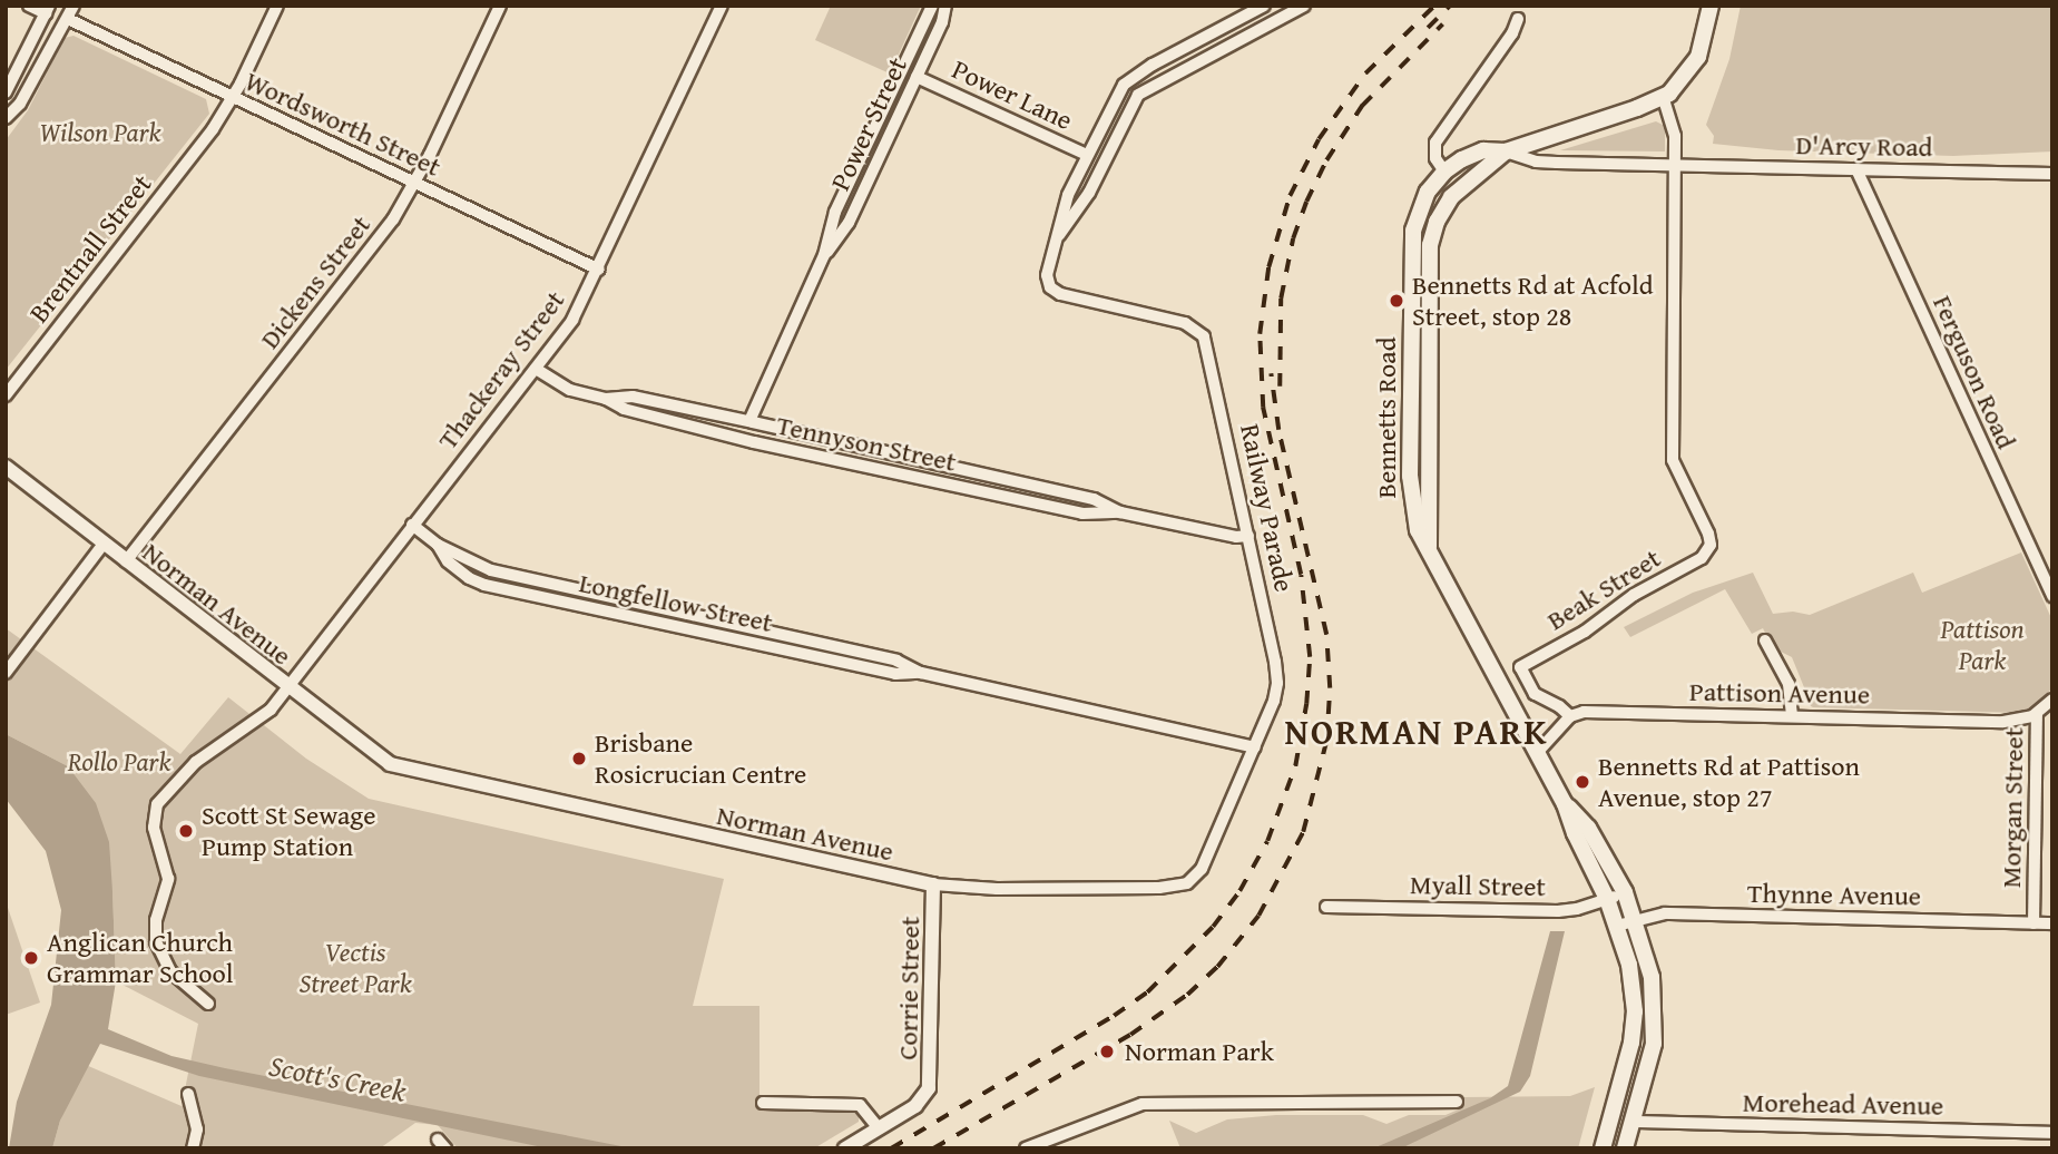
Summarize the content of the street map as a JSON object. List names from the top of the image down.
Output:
{
  "streets": {
    "main road": ["Bennetts Road"],
    "street": [
      "Power Lane",
      "Wordsworth Street",
      "Power Street",
      "D'Arcy Road",
      "Brentnall Street",
      "Dickens Street",
      "Thackeray Street",
      "Ferguson Road",
      "Tennyson Street",
      "Railway Parade",
      "Beak Street",
      "Longfellow Street",
      "Norman Avenue",
      "Pattison Avenue",
      "Morgan Street",
      "Myall Street",
      "Thynne Avenue",
      "Corrie Street",
      "Morehead Avenue"
    ]
  },
  "crossings": [
    ["Power Lane", "Power Street"],
    ["Power Lane", "Railway Parade"],
    ["Wordsworth Street", "Brentnall Street"],
    ["Wordsworth Street", "Dickens Street"],
    ["Wordsworth Street", "Thackeray Street"],
    ["Power Street", "Tennyson Street"],
    ["D'Arcy Road", "Ferguson Road"],
    ["D'Arcy Road", "Bennetts Road"],
    ["D'Arcy Road", "Beak Street"],
    ["Dickens Street", "Norman Avenue"],
    ["Thackeray Street", "Tennyson Street"],
    ["Thackeray Street", "Longfellow Street"],
    ["Thackeray Street", "Norman Avenue"],
    ["Bennetts Road", "Beak Street"],
    ["Bennetts Road", "Myall Street"],
    ["Bennetts Road", "Thynne Avenue"],
    ["Bennetts Road", "Morehead Avenue"],
    ["Tennyson Street", "Railway Parade"],
    ["Railway Parade", "Longfellow Street"],
    ["Railway Parade", "Norman Avenue"],
    ["Beak Street", "Pattison Avenue"],
    ["Norman Avenue", "Corrie Street"],
    ["Pattison Avenue", "Morgan Street"],
    ["Morgan Street", "Thynne Avenue"]
  ],
  "districts": ["NORMAN PARK"],
  "water": ["Scott's Creek"],
  "parks": [
    "Wilson Park",
    "Pattison Park",
    "Rollo Park",
    "Vectis Street Park"
  ],
  "places": [
    "Bennetts Rd at Acfold Street, stop 28",
    "Brisbane Rosicrucian Centre",
    "Bennetts Rd at Pattison Avenue, stop 27",
    "Scott St Sewage Pump Station",
    "Anglican Church Grammar School",
    "Norman Park"
  ]
}
